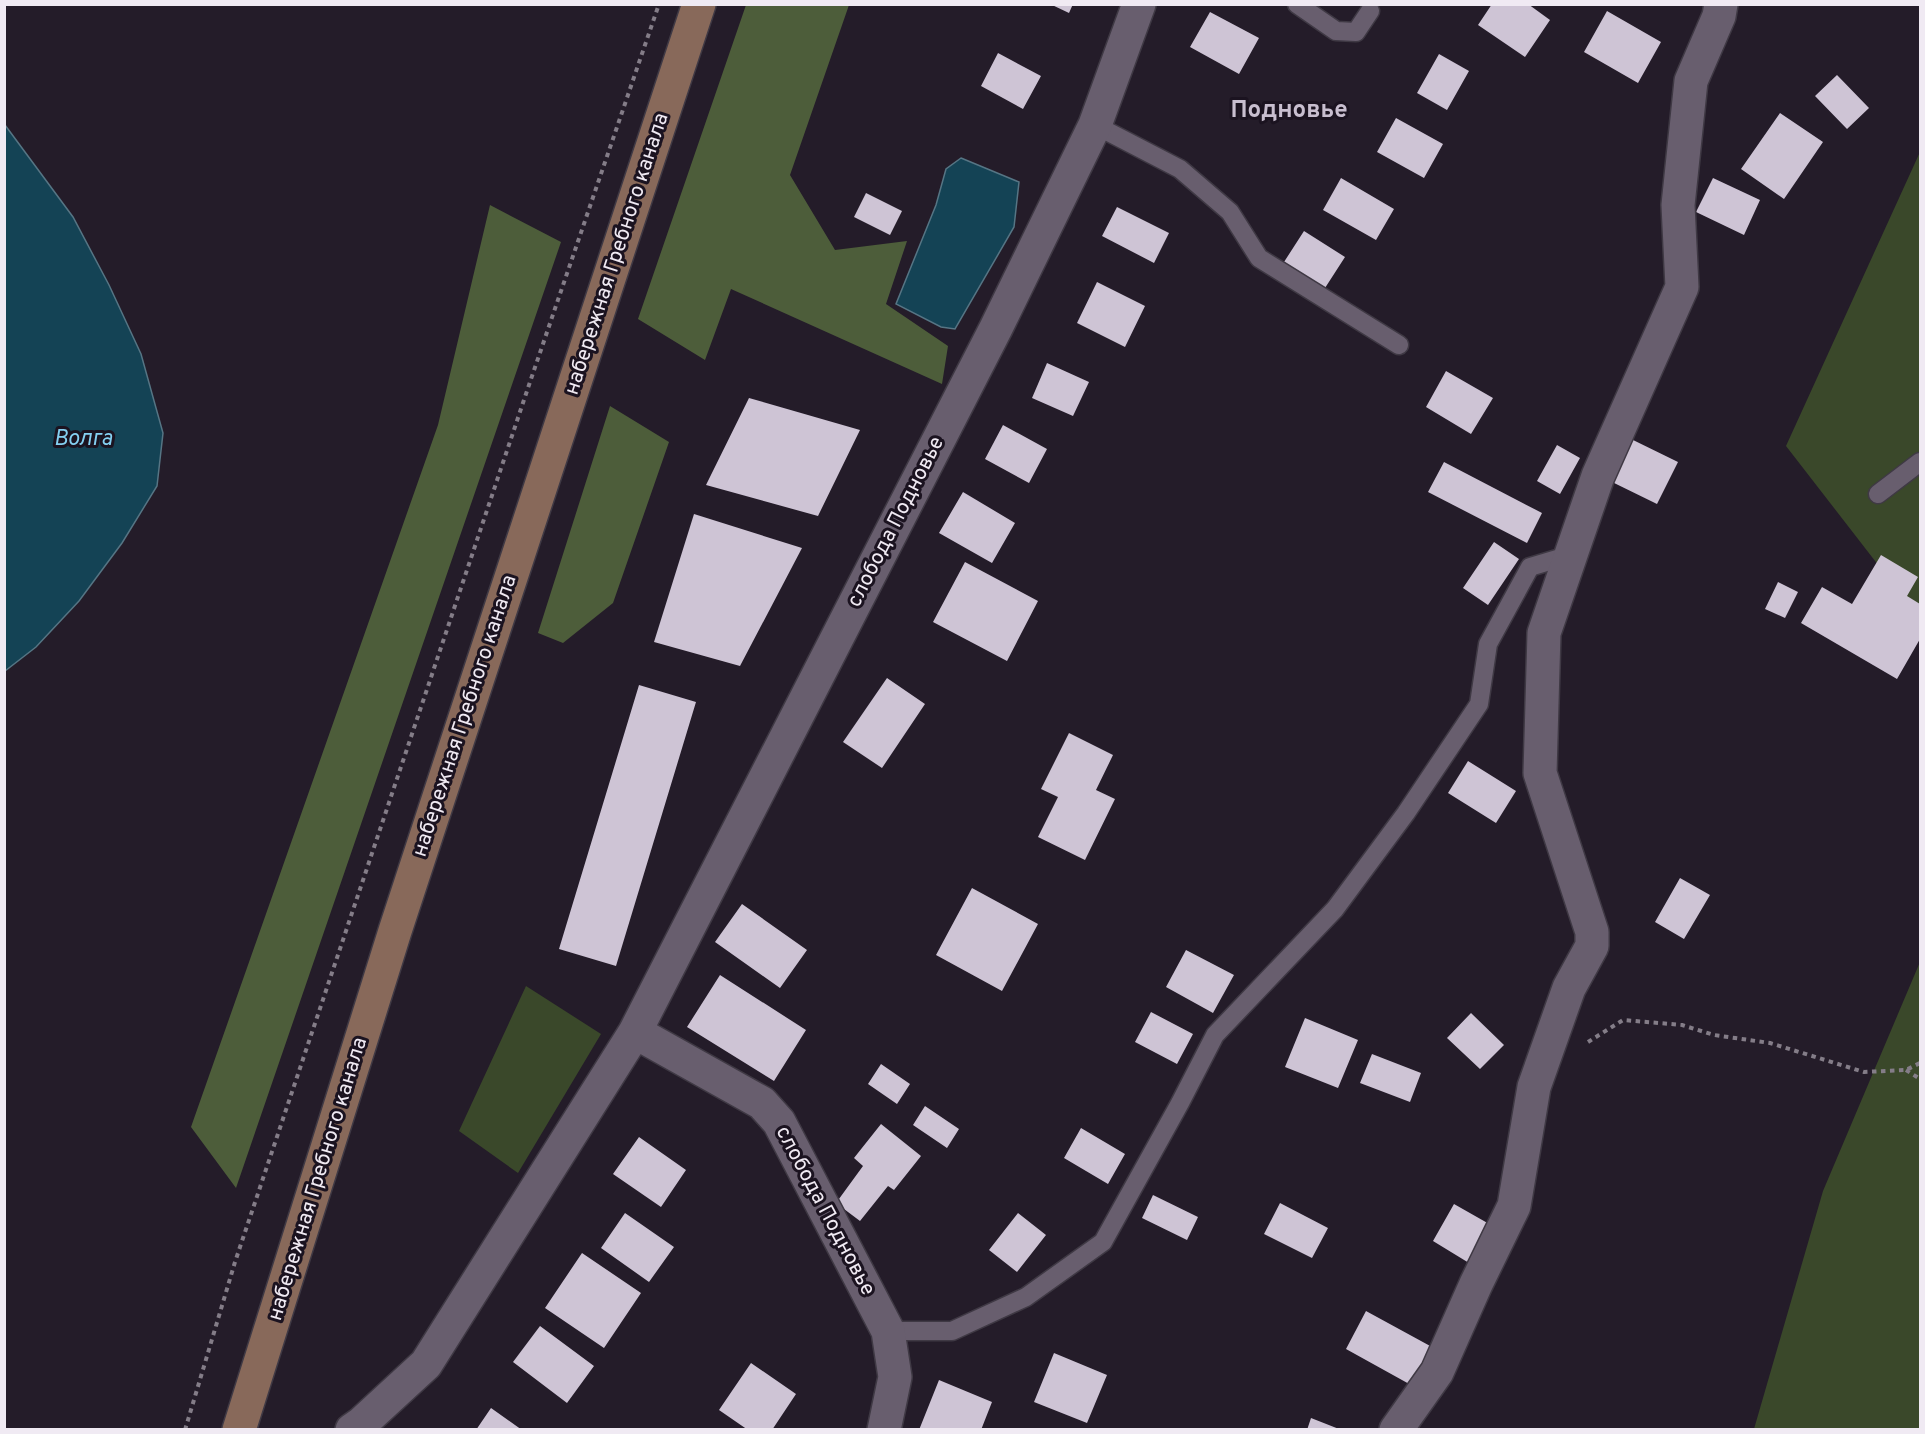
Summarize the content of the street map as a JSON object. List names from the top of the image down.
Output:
{
  "streets": {
    "street": ["набережная Гребного канала", "слобода Подновье"]
  },
  "districts": ["Подновье"],
  "water": ["Волга"]
}
